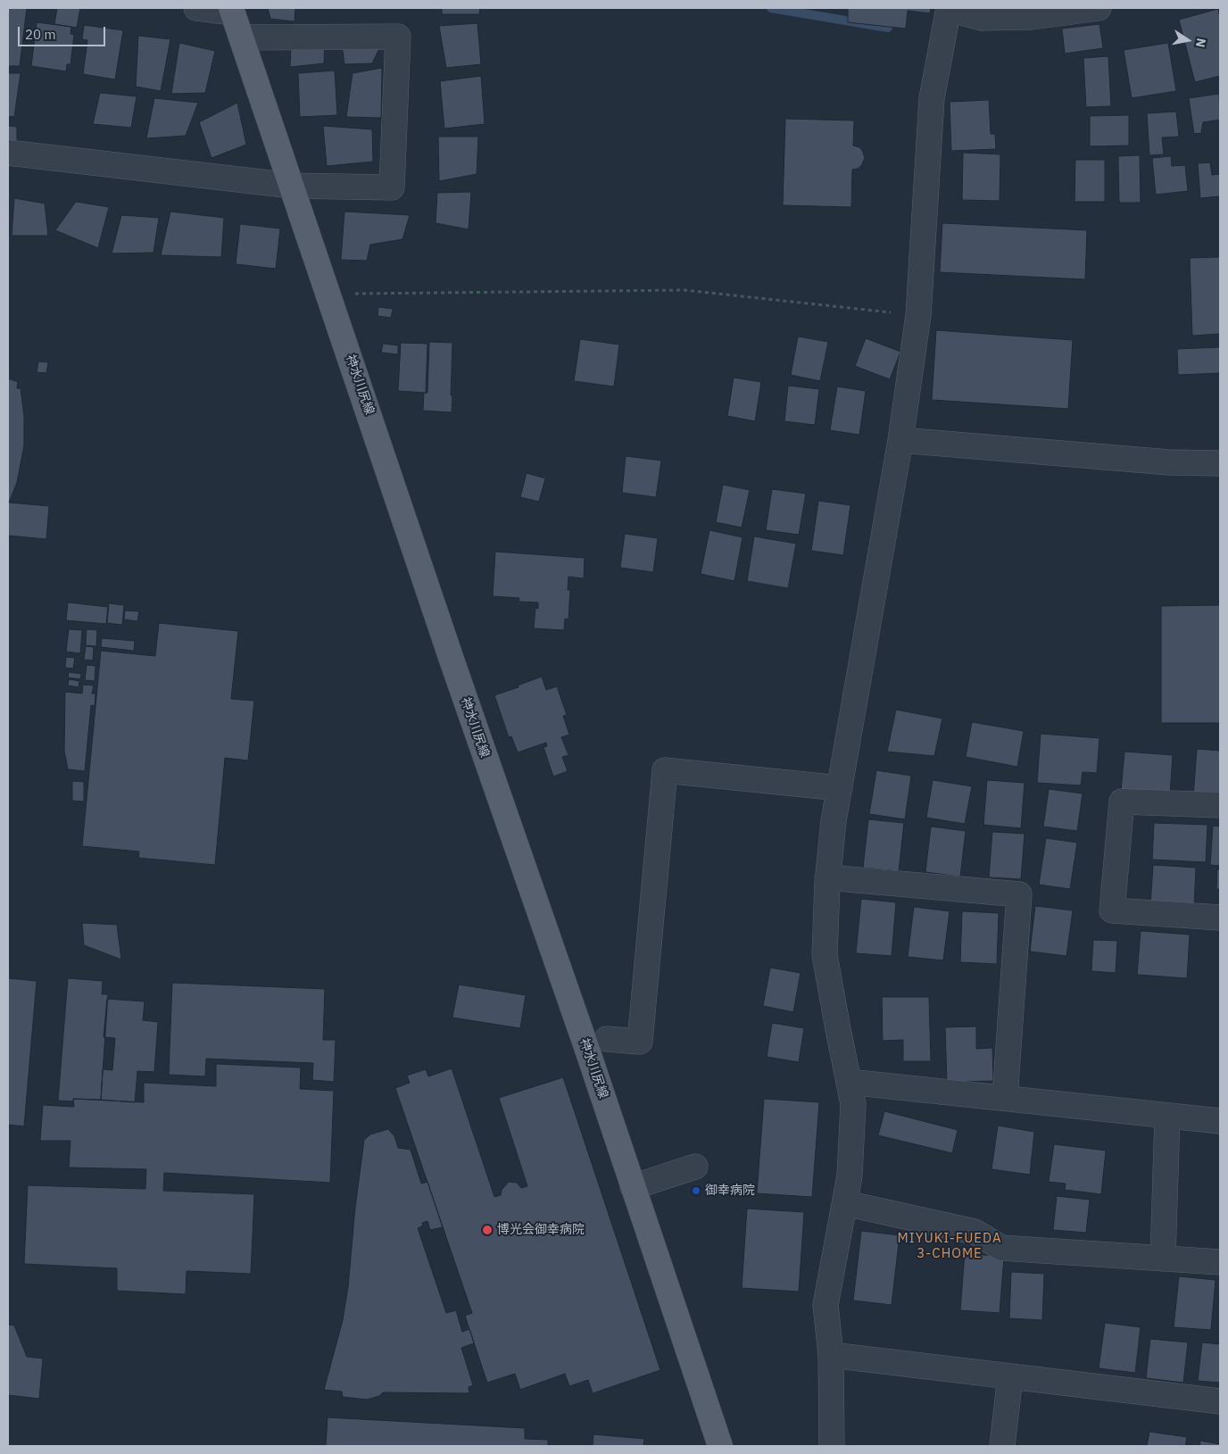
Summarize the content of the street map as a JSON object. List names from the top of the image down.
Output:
{
  "streets": {
    "main road": ["神水川尻線"]
  },
  "districts": ["MIYUKI-FUEDA 3-CHOME"],
  "places": ["御幸病院", "博光会御幸病院"],
  "scale_bar": "20 m",
  "north": "right"
}
